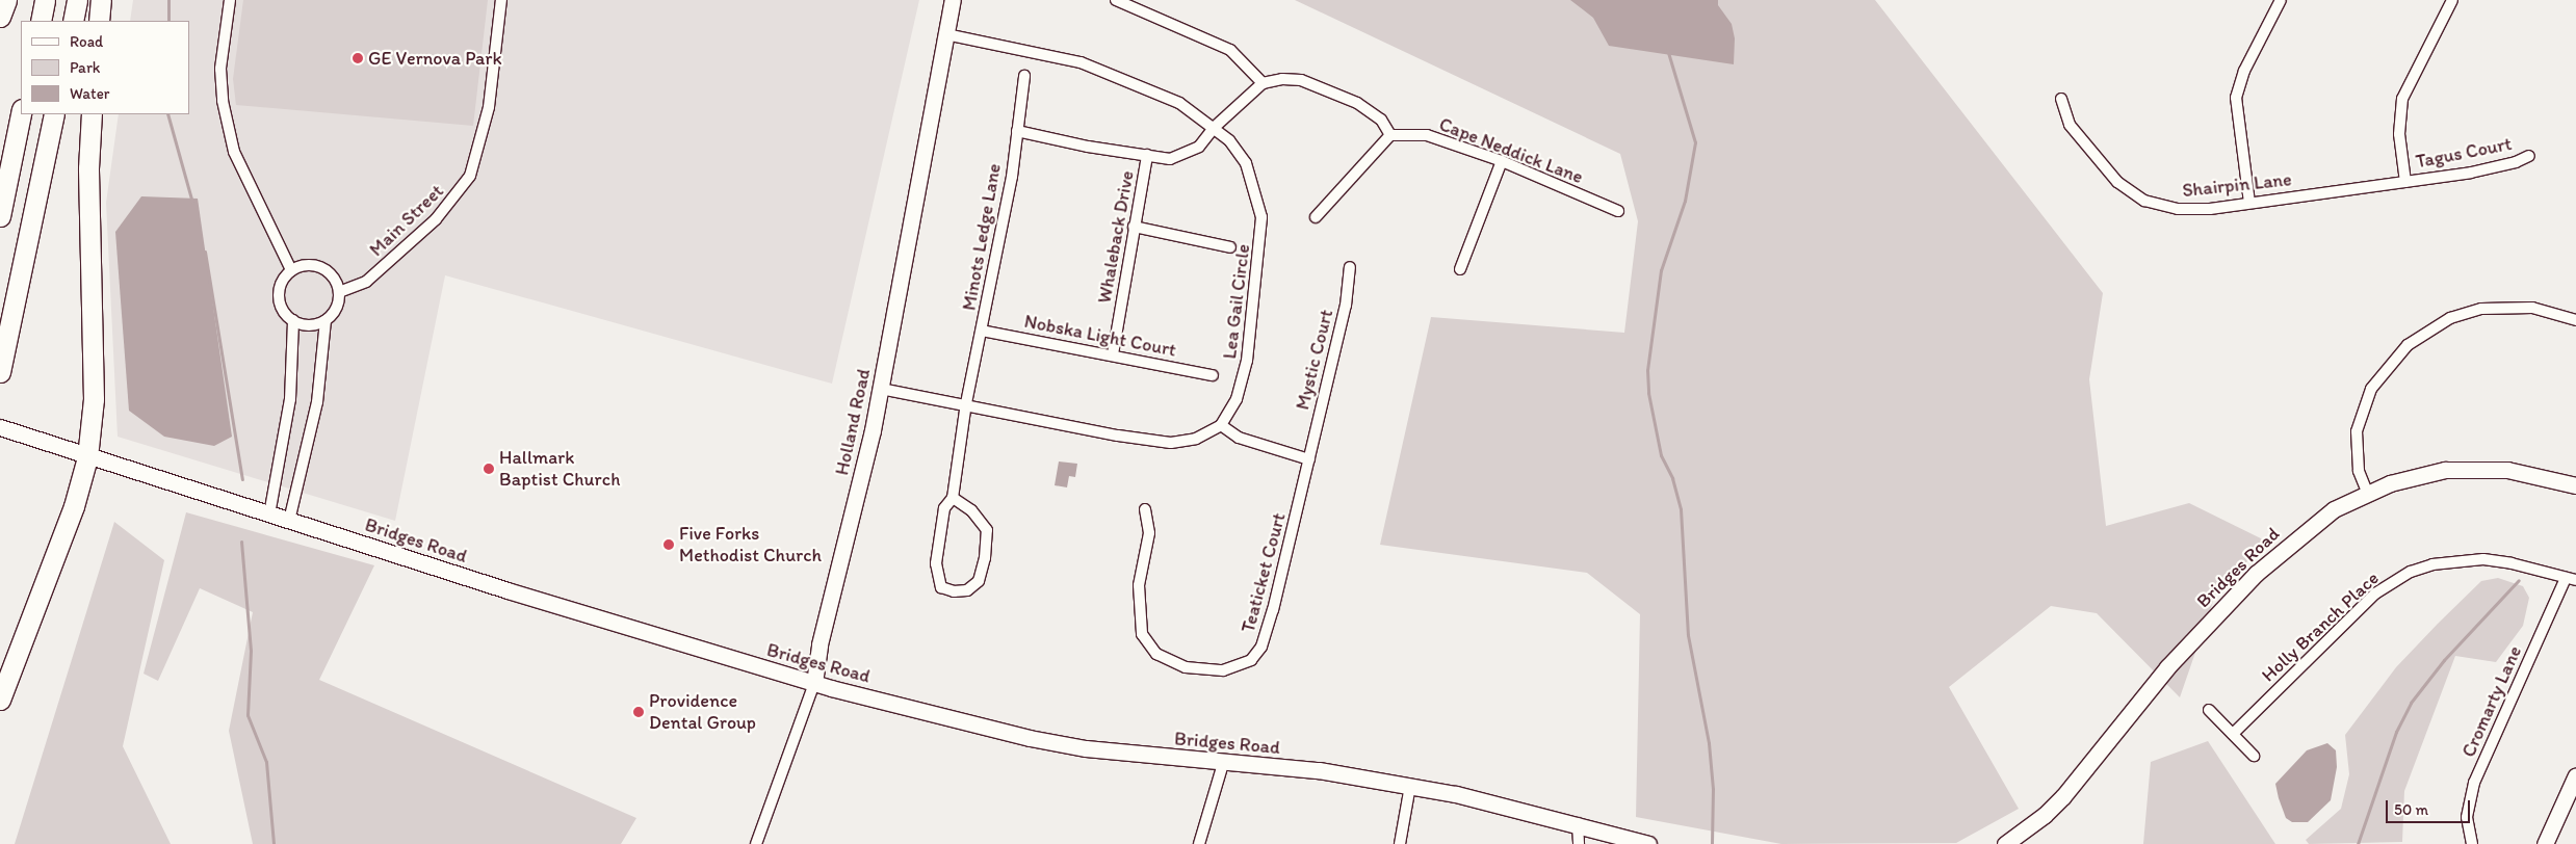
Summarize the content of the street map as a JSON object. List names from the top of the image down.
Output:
{
  "streets": {
    "main road": ["Holland Road", "Bridges Road"],
    "street": [
      "Cape Neddick Lane",
      "Tagus Court",
      "Shairpin Lane",
      "Main Street",
      "Minots Ledge Lane",
      "Whaleback Drive",
      "Lea Gail Circle",
      "Nobska Light Court",
      "Mystic Court",
      "Teaticket Court",
      "Holly Branch Place",
      "Cromarty Lane"
    ]
  },
  "crossings": [
    ["Tagus Court", "Shairpin Lane"],
    ["Minots Ledge Lane", "Lea Gail Circle"],
    ["Minots Ledge Lane", "Nobska Light Court"],
    ["Whaleback Drive", "Nobska Light Court"],
    ["Lea Gail Circle", "Holland Road"],
    ["Mystic Court", "Teaticket Court"],
    ["Holland Road", "Bridges Road"],
    ["Holly Branch Place", "Cromarty Lane"]
  ],
  "places": [
    "GE Vernova Park",
    "Hallmark Baptist Church",
    "Five Forks Methodist Church",
    "Providence Dental Group"
  ],
  "legend": ["Road", "Park", "Water"],
  "scale_bar": "50 m"
}
